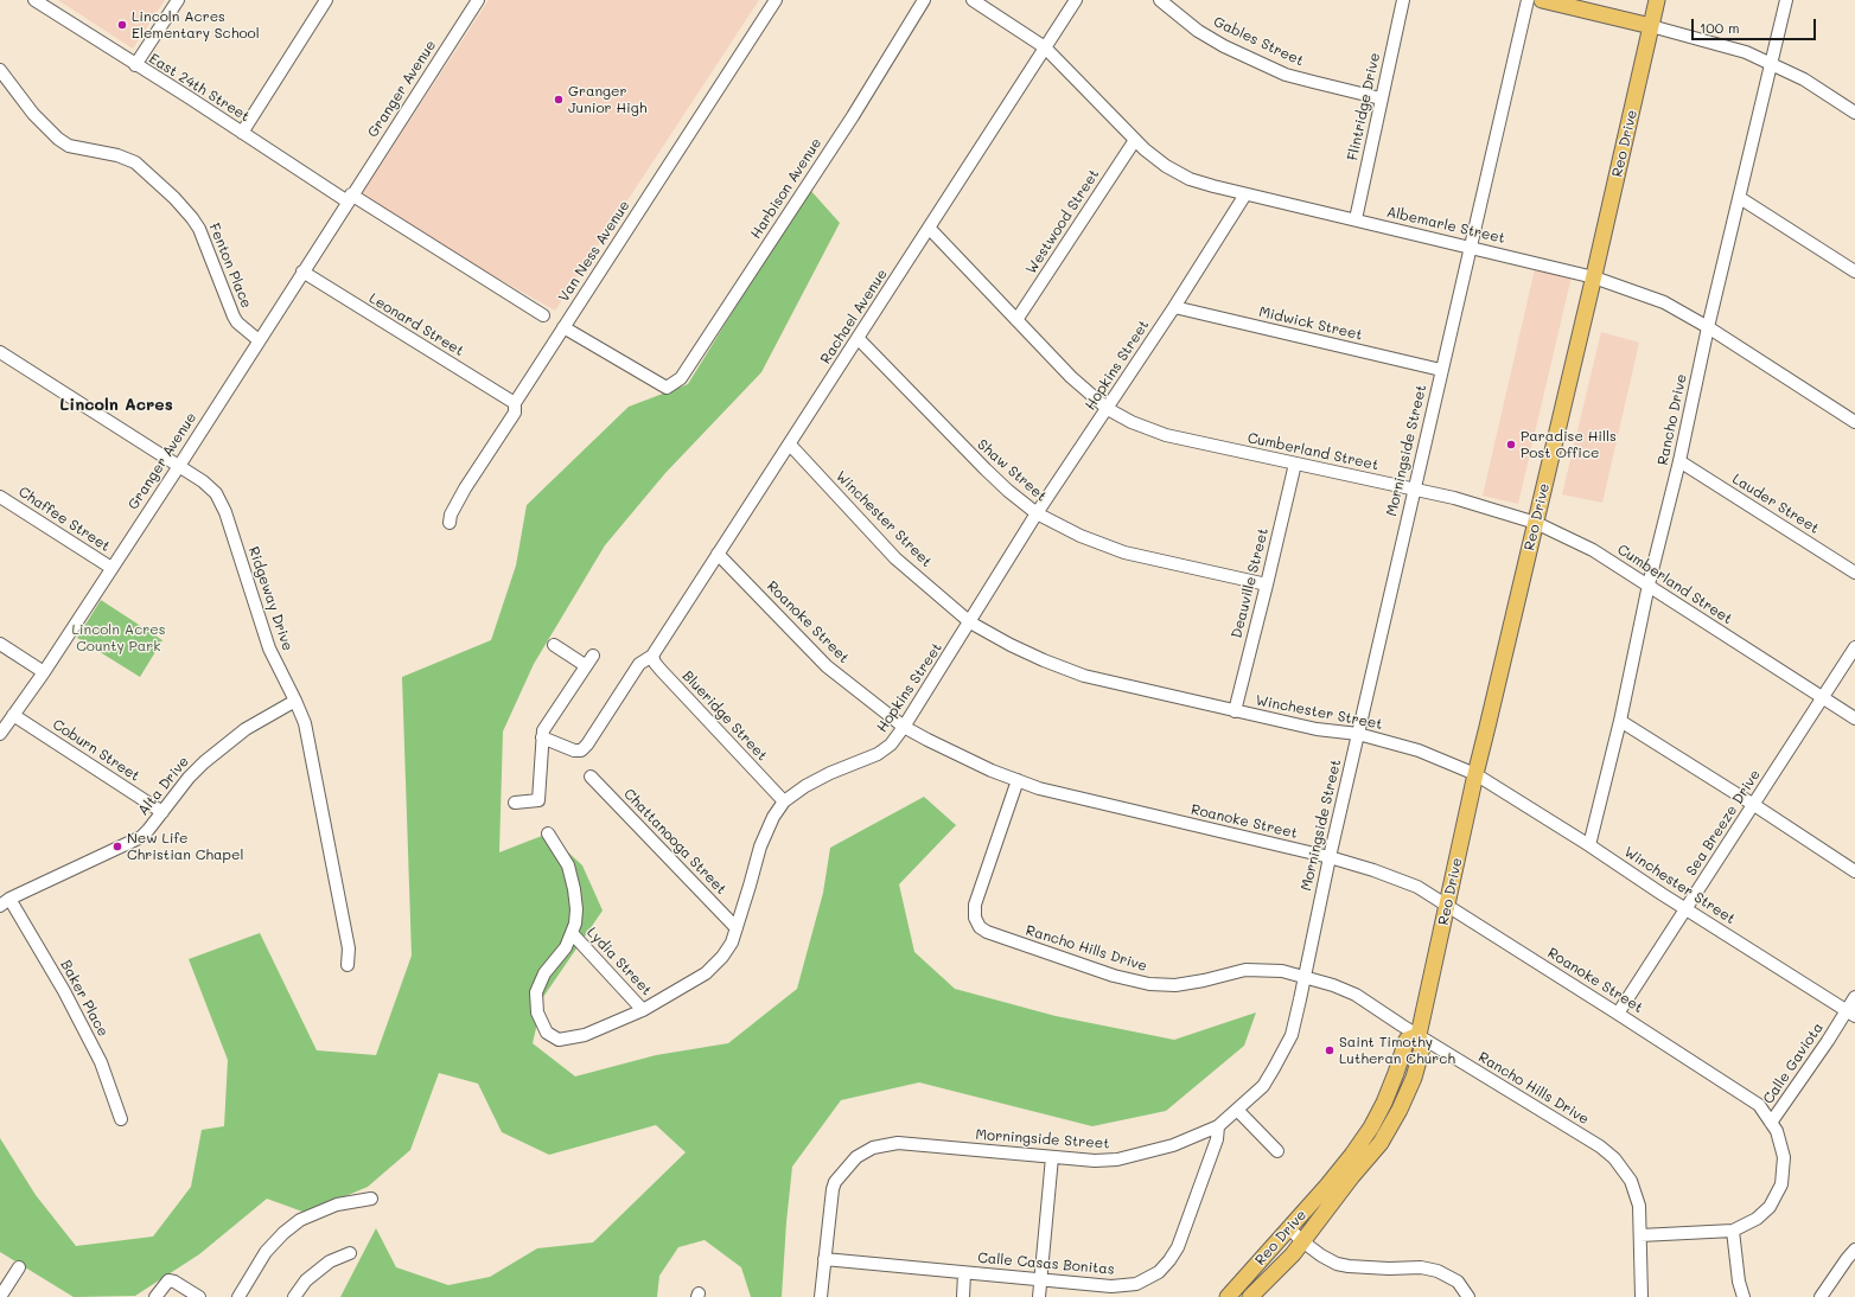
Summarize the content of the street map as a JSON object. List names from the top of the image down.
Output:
{
  "streets": {
    "main road": ["Reo Drive"],
    "street": [
      "Gables Street",
      "East 24th Street",
      "Granger Avenue",
      "Flintridge Drive",
      "Harbison Avenue",
      "Westwood Street",
      "Albemarle Street",
      "Van Ness Avenue",
      "Fenton Place",
      "Rachael Avenue",
      "Midwick Street",
      "Leonard Street",
      "Hopkins Street",
      "Rancho Drive",
      "Morningside Street",
      "Cumberland Street",
      "Shaw Street",
      "Lauder Street",
      "Chaffee Street",
      "Winchester Street",
      "Deauville Street",
      "Ridgeway Drive",
      "Roanoke Street",
      "Blueridge Street",
      "Coburn Street",
      "Alta Drive",
      "Sea Breeze Drive",
      "Chattanooga Street",
      "Rancho Hills Drive",
      "Lydia Street",
      "Baker Place",
      "Calle Gaviota",
      "Calle Casas Bonitas"
    ]
  },
  "crossings": [
    ["Gables Street", "Flintridge Drive"],
    ["East 24th Street", "Granger Avenue"],
    ["Granger Avenue", "Fenton Place"],
    ["Granger Avenue", "Leonard Street"],
    ["Granger Avenue", "Chaffee Street"],
    ["Granger Avenue", "Ridgeway Drive"],
    ["Granger Avenue", "Coburn Street"],
    ["Flintridge Drive", "Albemarle Street"],
    ["Reo Drive", "Albemarle Street"],
    ["Reo Drive", "Cumberland Street"],
    ["Reo Drive", "Winchester Street"],
    ["Reo Drive", "Roanoke Street"],
    ["Reo Drive", "Rancho Hills Drive"],
    ["Harbison Avenue", "Van Ness Avenue"],
    ["Westwood Street", "Albemarle Street"],
    ["Westwood Street", "Cumberland Street"],
    ["Albemarle Street", "Rachael Avenue"],
    ["Albemarle Street", "Hopkins Street"],
    ["Albemarle Street", "Rancho Drive"],
    ["Albemarle Street", "Morningside Street"],
    ["Van Ness Avenue", "Leonard Street"],
    ["Rachael Avenue", "Cumberland Street"],
    ["Rachael Avenue", "Shaw Street"],
    ["Rachael Avenue", "Winchester Street"],
    ["Rachael Avenue", "Roanoke Street"],
    ["Rachael Avenue", "Blueridge Street"],
    ["Midwick Street", "Hopkins Street"],
    ["Midwick Street", "Morningside Street"],
    ["Hopkins Street", "Cumberland Street"],
    ["Hopkins Street", "Shaw Street"],
    ["Hopkins Street", "Winchester Street"],
    ["Hopkins Street", "Roanoke Street"],
    ["Hopkins Street", "Blueridge Street"],
    ["Hopkins Street", "Chattanooga Street"],
    ["Hopkins Street", "Lydia Street"],
    ["Rancho Drive", "Cumberland Street"],
    ["Rancho Drive", "Lauder Street"],
    ["Rancho Drive", "Winchester Street"],
    ["Morningside Street", "Cumberland Street"],
    ["Morningside Street", "Winchester Street"],
    ["Morningside Street", "Roanoke Street"],
    ["Morningside Street", "Rancho Hills Drive"],
    ["Morningside Street", "Calle Casas Bonitas"],
    ["Cumberland Street", "Deauville Street"],
    ["Cumberland Street", "Sea Breeze Drive"],
    ["Shaw Street", "Deauville Street"],
    ["Winchester Street", "Deauville Street"],
    ["Winchester Street", "Sea Breeze Drive"],
    ["Winchester Street", "Calle Gaviota"],
    ["Ridgeway Drive", "Alta Drive"],
    ["Roanoke Street", "Sea Breeze Drive"],
    ["Roanoke Street", "Rancho Hills Drive"],
    ["Roanoke Street", "Calle Gaviota"],
    ["Coburn Street", "Alta Drive"],
    ["Alta Drive", "Baker Place"],
    ["Rancho Hills Drive", "Calle Gaviota"]
  ],
  "districts": ["Lincoln Acres"],
  "parks": ["Lincoln Acres County Park"],
  "places": [
    "Lincoln Acres Elementary School",
    "Granger Junior High",
    "Paradise Hills Post Office",
    "New Life Christian Chapel",
    "Saint Timothy Lutheran Church"
  ],
  "scale_bar": "100 m"
}
